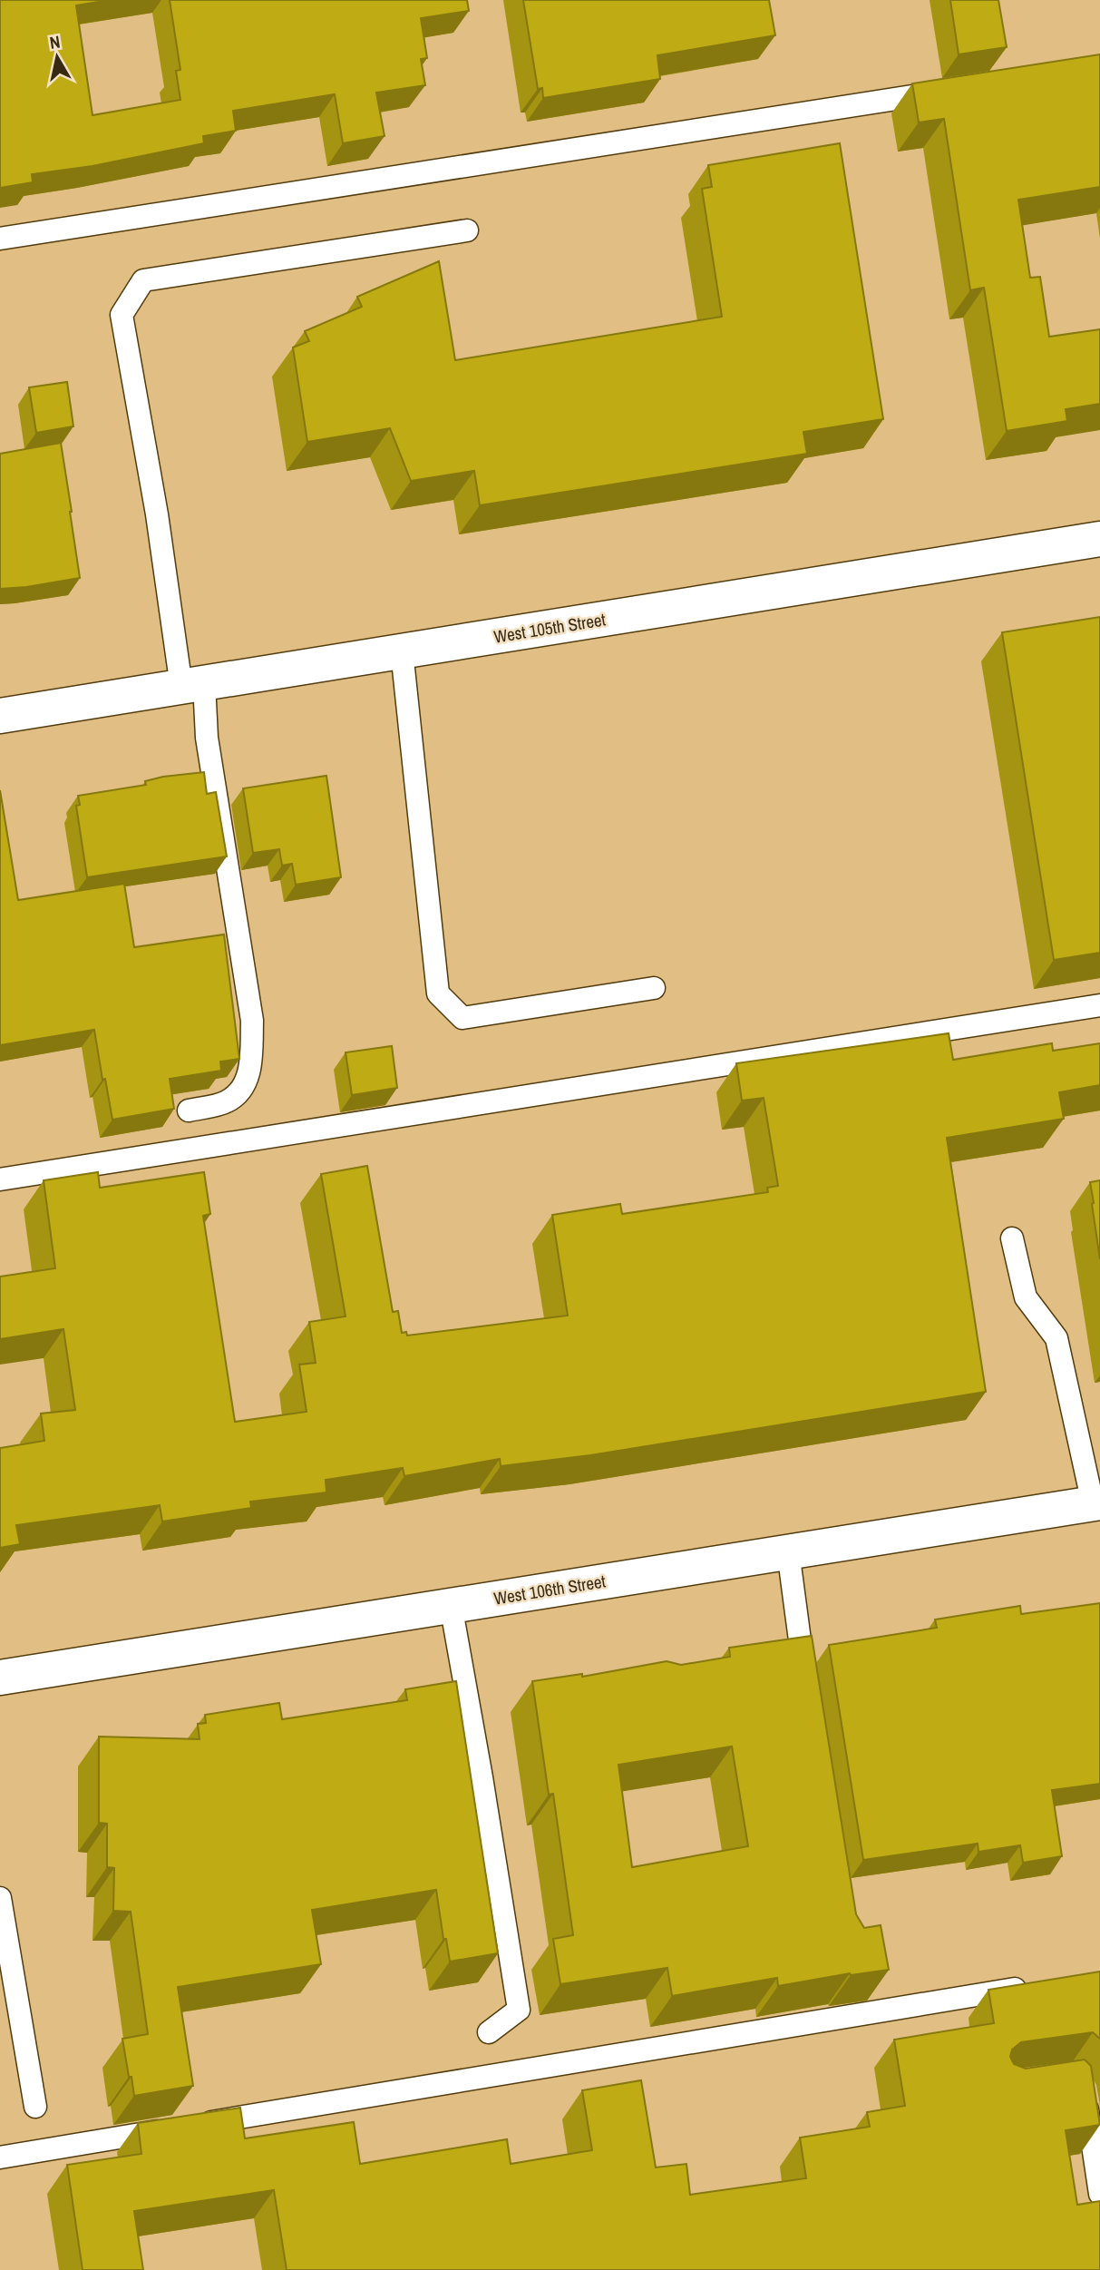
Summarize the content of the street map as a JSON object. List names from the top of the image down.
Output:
{
  "streets": {
    "street": ["West 105th Street", "West 106th Street"]
  },
  "north": "top"
}
